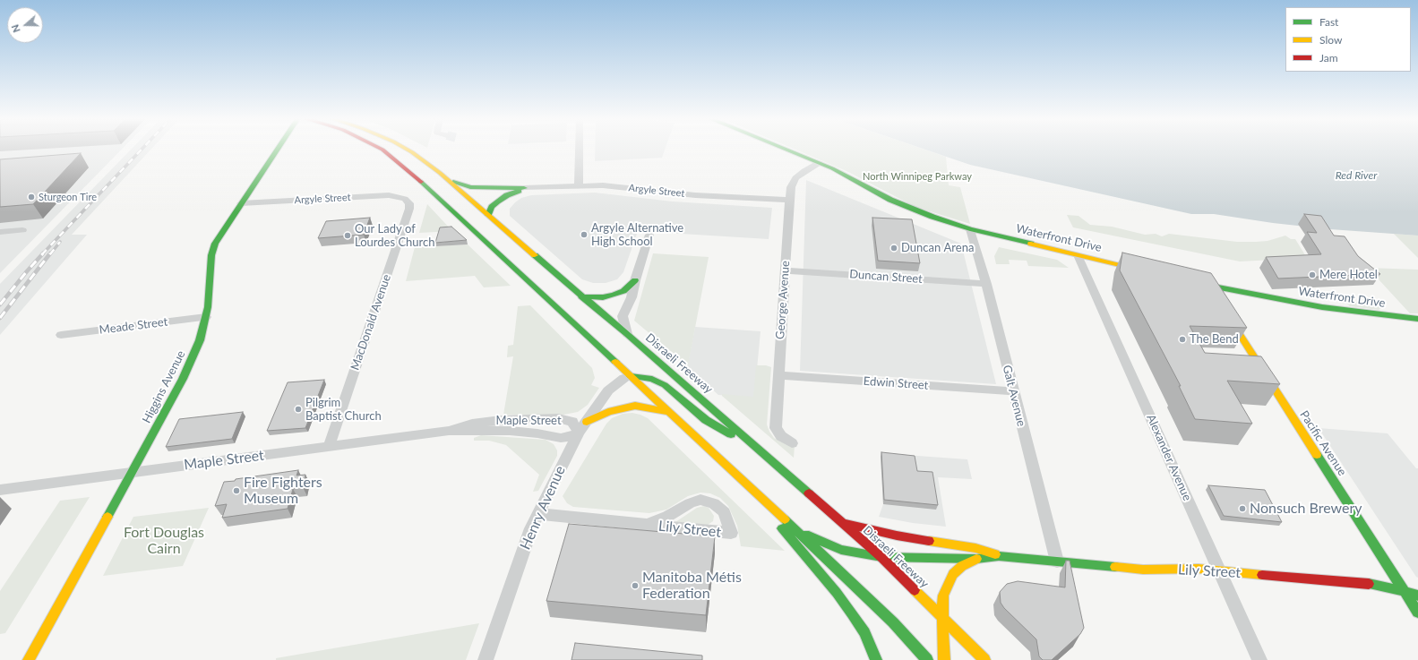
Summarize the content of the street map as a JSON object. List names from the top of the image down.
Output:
{
  "streets": {
    "main road": [
      "Waterfront Drive",
      "Disraeli Freeway",
      "Higgins Avenue",
      "Pacific Avenue",
      "Lily Street"
    ],
    "street": [
      "Argyle Street",
      "Duncan Street",
      "George Avenue",
      "MacDonald Avenue",
      "Meade Street",
      "Edwin Street",
      "Galt Avenue",
      "Maple Street",
      "Alexander Avenue",
      "Henry Avenue"
    ]
  },
  "crossings": [
    ["Argyle Street", "George Avenue"],
    ["Argyle Street", "MacDonald Avenue"],
    ["Argyle Street", "Higgins Avenue"],
    ["Waterfront Drive", "George Avenue"],
    ["Waterfront Drive", "Galt Avenue"],
    ["Waterfront Drive", "Alexander Avenue"],
    ["Duncan Street", "George Avenue"],
    ["Duncan Street", "Galt Avenue"],
    ["George Avenue", "Edwin Street"],
    ["MacDonald Avenue", "Maple Street"],
    ["Meade Street", "Higgins Avenue"],
    ["Disraeli Freeway", "Lily Street"],
    ["Edwin Street", "Galt Avenue"],
    ["Higgins Avenue", "Maple Street"],
    ["Galt Avenue", "Lily Street"],
    ["Maple Street", "Henry Avenue"],
    ["Pacific Avenue", "Lily Street"],
    ["Alexander Avenue", "Lily Street"],
    ["Henry Avenue", "Lily Street"]
  ],
  "water": ["Red River"],
  "parks": ["North Winnipeg Parkway", "Fort Douglas Cairn"],
  "places": [
    "Sturgeon Tire",
    "Argyle Alternative High School",
    "Our Lady of Lourdes Church",
    "Duncan Arena",
    "Mere Hotel",
    "The Bend",
    "Pilgrim Baptist Church",
    "Fire Fighters Museum",
    "Nonsuch Brewery",
    "Manitoba Métis Federation"
  ],
  "legend": ["Fast", "Slow", "Jam"],
  "north": "left"
}
